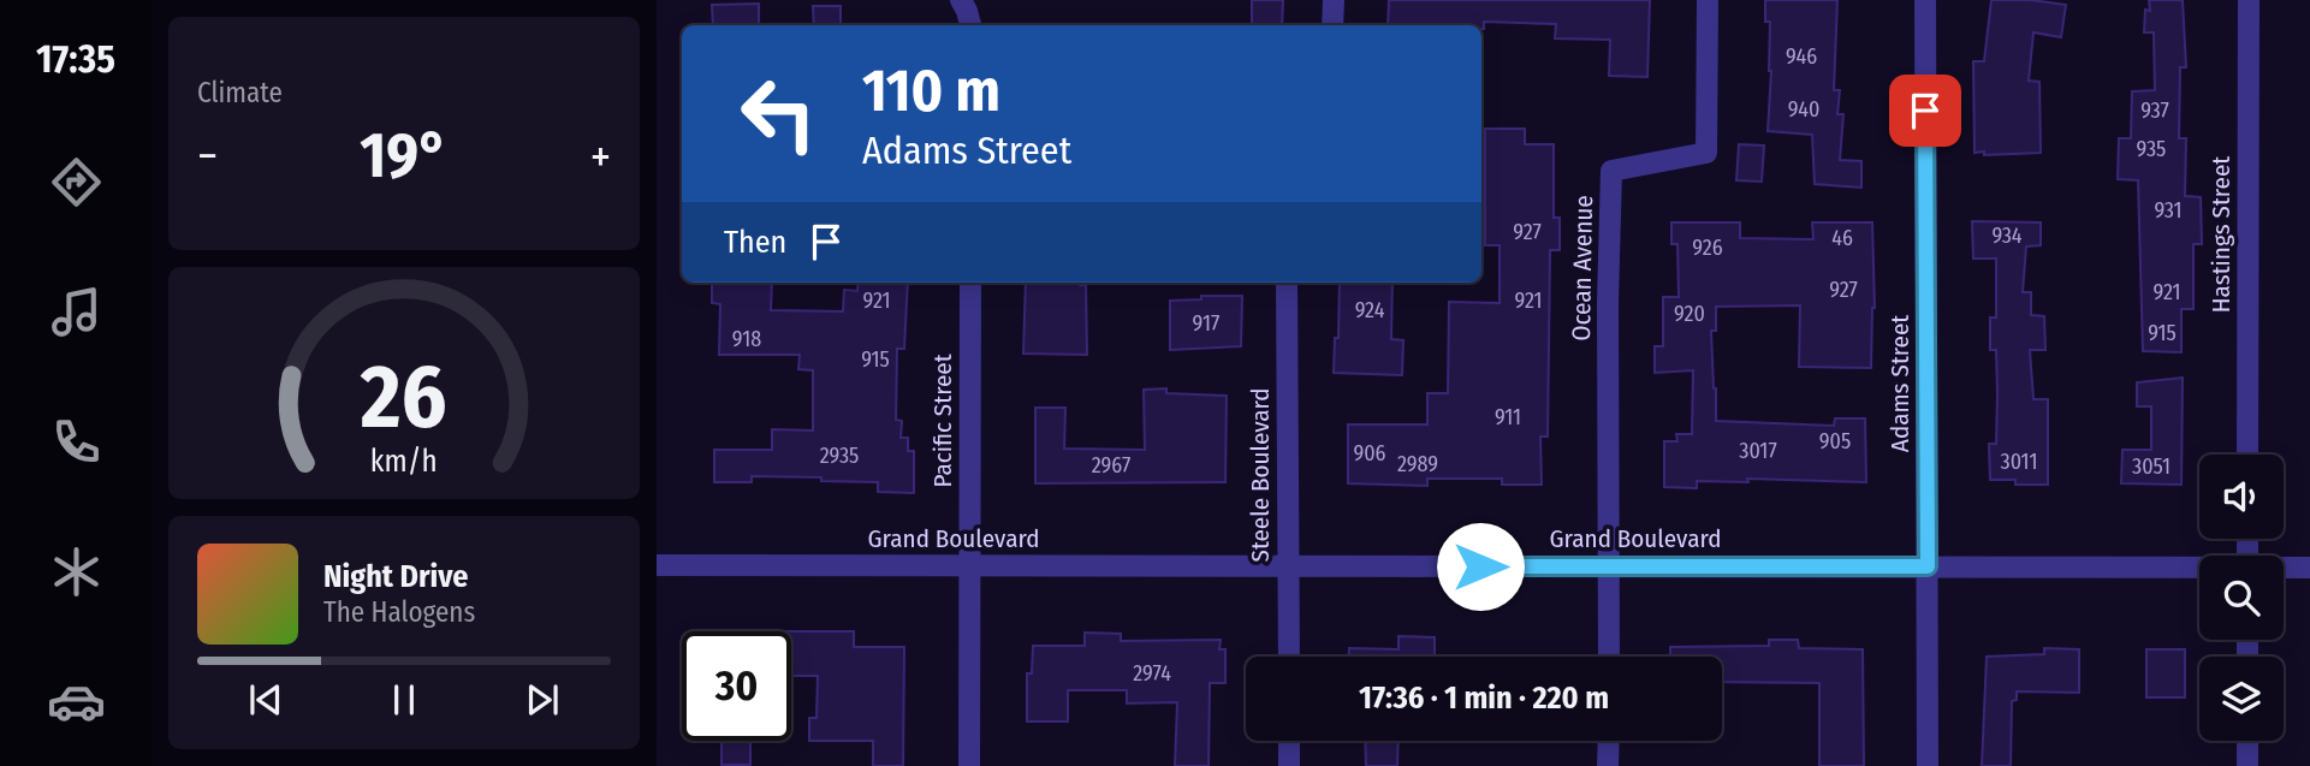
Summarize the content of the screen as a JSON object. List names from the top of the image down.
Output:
{
  "streets": {
    "street": [
      "Hastings Street",
      "Ocean Avenue",
      "Adams Street",
      "Pacific Street",
      "Steele Boulevard",
      "Grand Boulevard"
    ]
  },
  "crossings": [
    ["Ocean Avenue", "Grand Boulevard"],
    ["Adams Street", "Grand Boulevard"],
    ["Pacific Street", "Grand Boulevard"],
    ["Steele Boulevard", "Grand Boulevard"]
  ],
  "house_numbers": [
    "946",
    "940",
    "937",
    "935",
    "931",
    "927",
    "934",
    "46",
    "926",
    "927",
    "921",
    "921",
    "921",
    "924",
    "920",
    "917",
    "915",
    "918",
    "915",
    "911",
    "905",
    "3017",
    "906",
    "2935",
    "3011",
    "2989",
    "2967",
    "3051",
    "2974"
  ],
  "page": {
    "tabs": "17:35",
    "tile": "Climate",
    "turn": ["110 m", "Adams Street"],
    "heat": ["−", "19°", "+"],
    "then": "Then",
    "song": ["Night Drive", "The Halogens"],
    "limit": "30",
    "trip": "17:36 · 1 min · 220 m",
    "gauge": ["26", "km/h"]
  }
}
